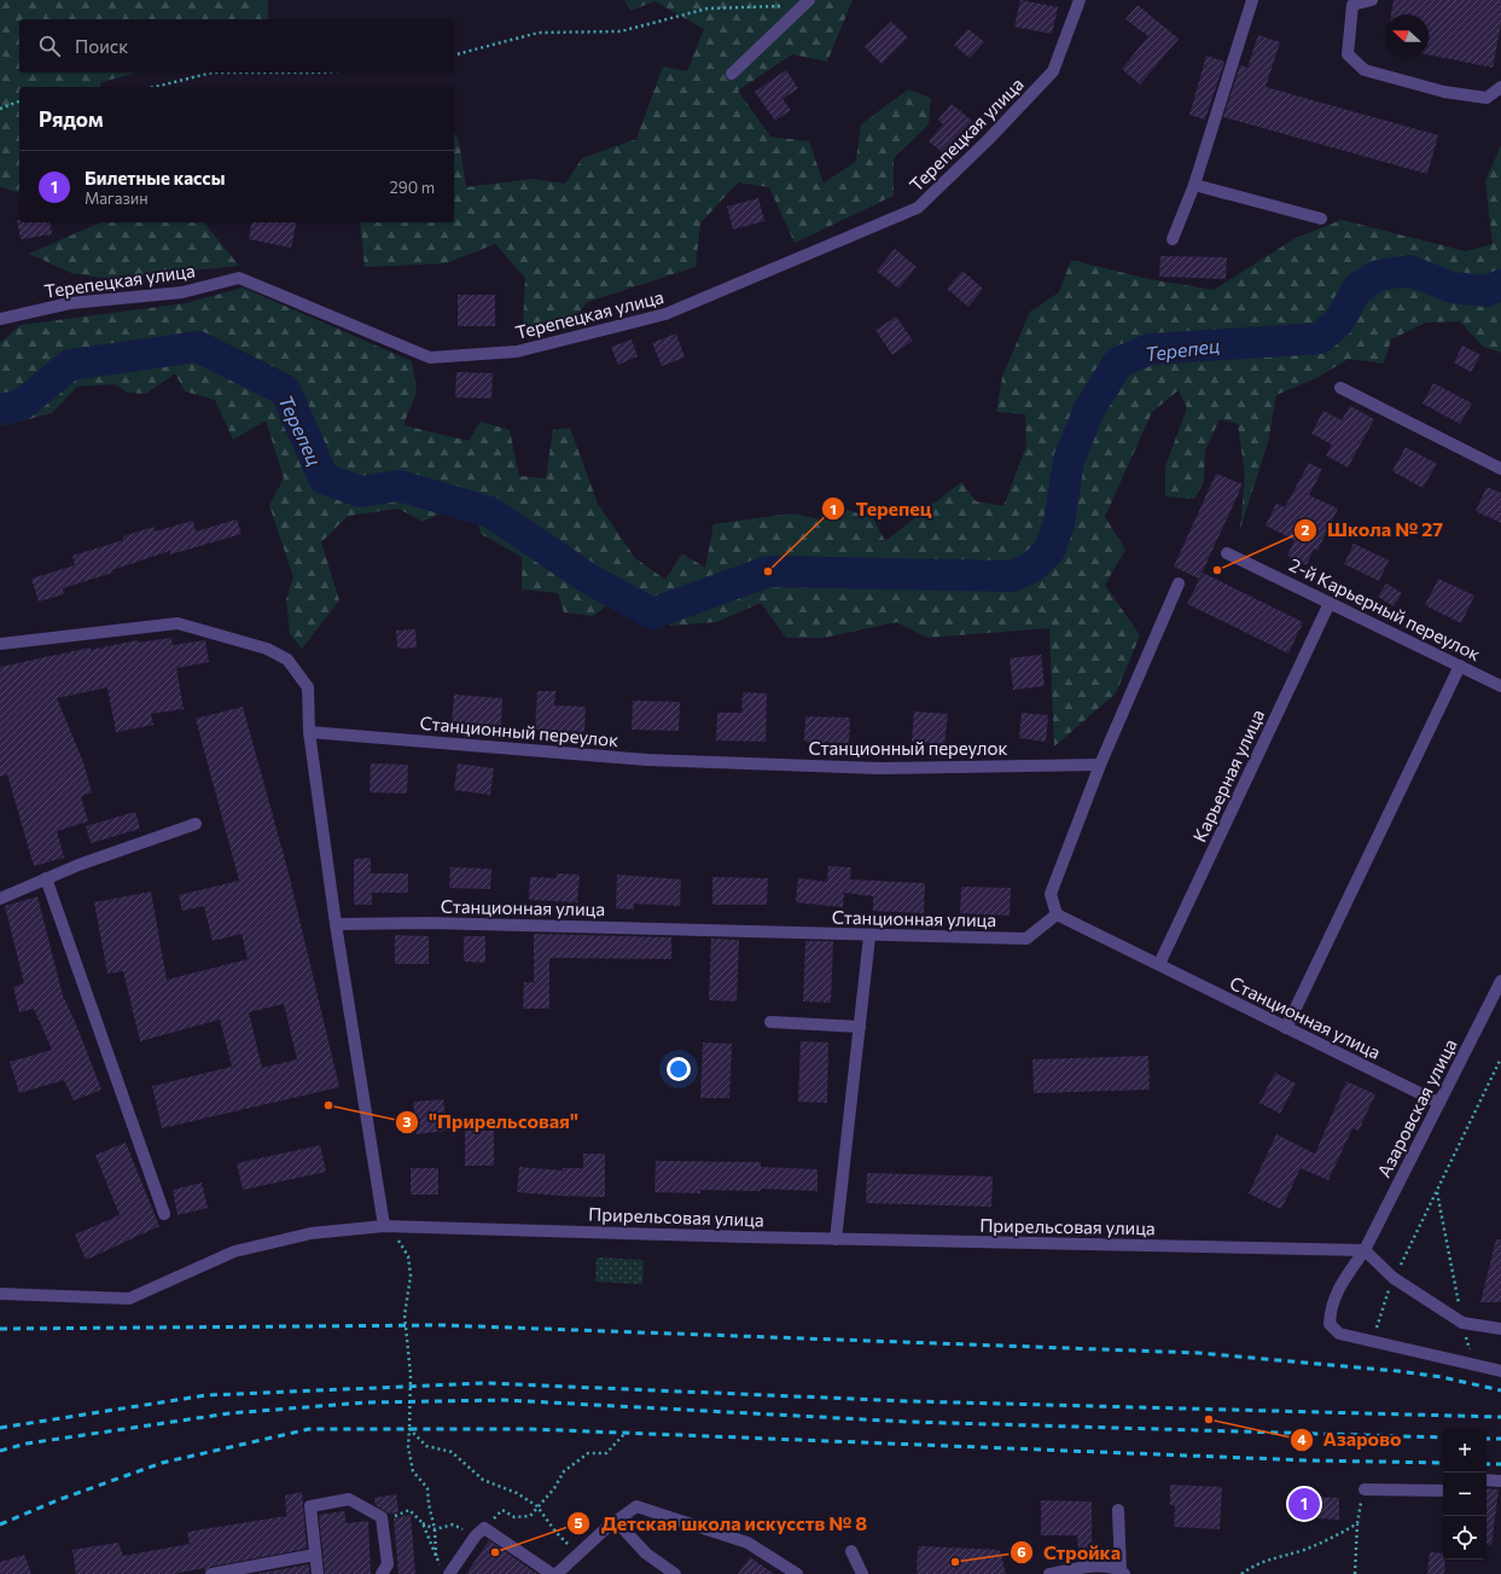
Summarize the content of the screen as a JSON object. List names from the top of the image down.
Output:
{
  "streets": {
    "street": [
      "Терепецкая улица",
      "2-й Карьерный переулок",
      "Станционный переулок",
      "Карьерная улица",
      "Станционная улица",
      "Азаровская улица",
      "Прирельсовая улица"
    ]
  },
  "crossings": [
    ["2-й Карьерный переулок", "Карьерная улица"],
    ["Карьерная улица", "Станционная улица"],
    ["Станционная улица", "Азаровская улица"],
    ["Азаровская улица", "Прирельсовая улица"]
  ],
  "water": ["Терепец"],
  "places": [
    "Школа № 27",
    "Терепец",
    "\"Прирельсовая\"",
    "Азарово",
    "Детская школа искусств № 8",
    "Стройка"
  ],
  "north": "left",
  "page": {
    "search": "Поиск",
    "heading": "Рядом",
    "list": [
      {
        "mark": "1",
        "name": "Билетные кассы",
        "note": "Магазин",
        "value": "290 m"
      }
    ],
    "map_buttons": ["+", "−"],
    "pins": "1"
  }
}
